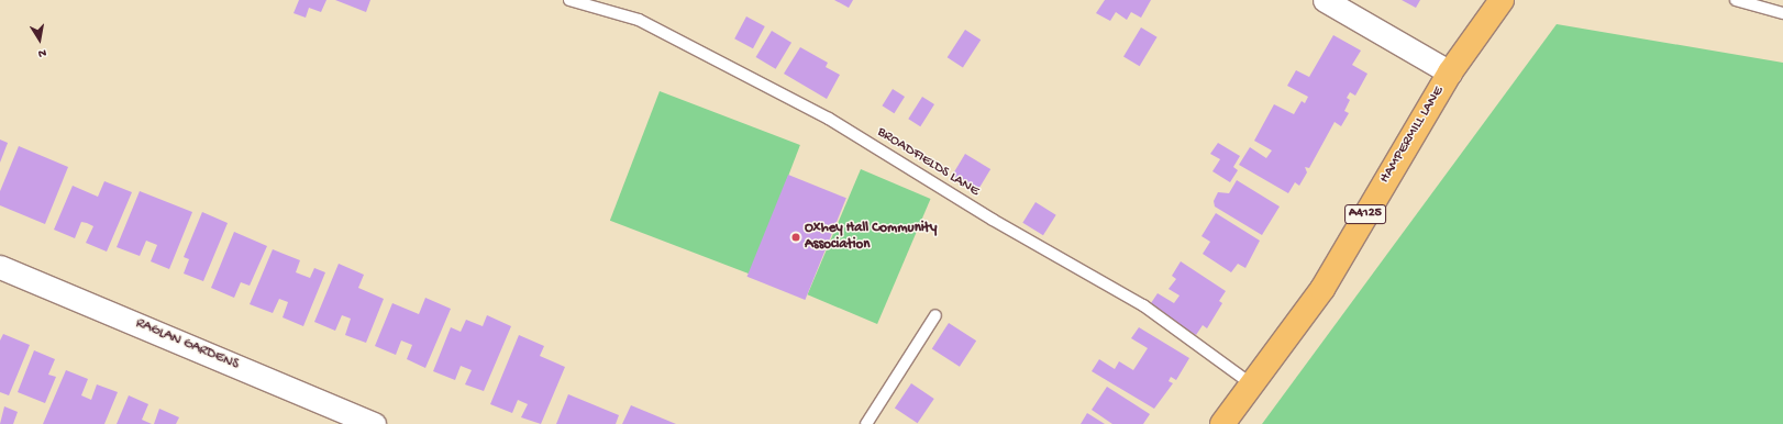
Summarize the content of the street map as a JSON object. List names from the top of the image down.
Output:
{
  "streets": {
    "main road": ["HAMPERMILL LANE", "A4125"],
    "street": ["RAGLAN GARDENS"],
    "lane": ["BROADFIELDS LANE"]
  },
  "crossings": [
    ["HAMPERMILL LANE", "BROADFIELDS LANE"]
  ],
  "places": ["Oxhey Hall Community Association"],
  "north": "bottom"
}
